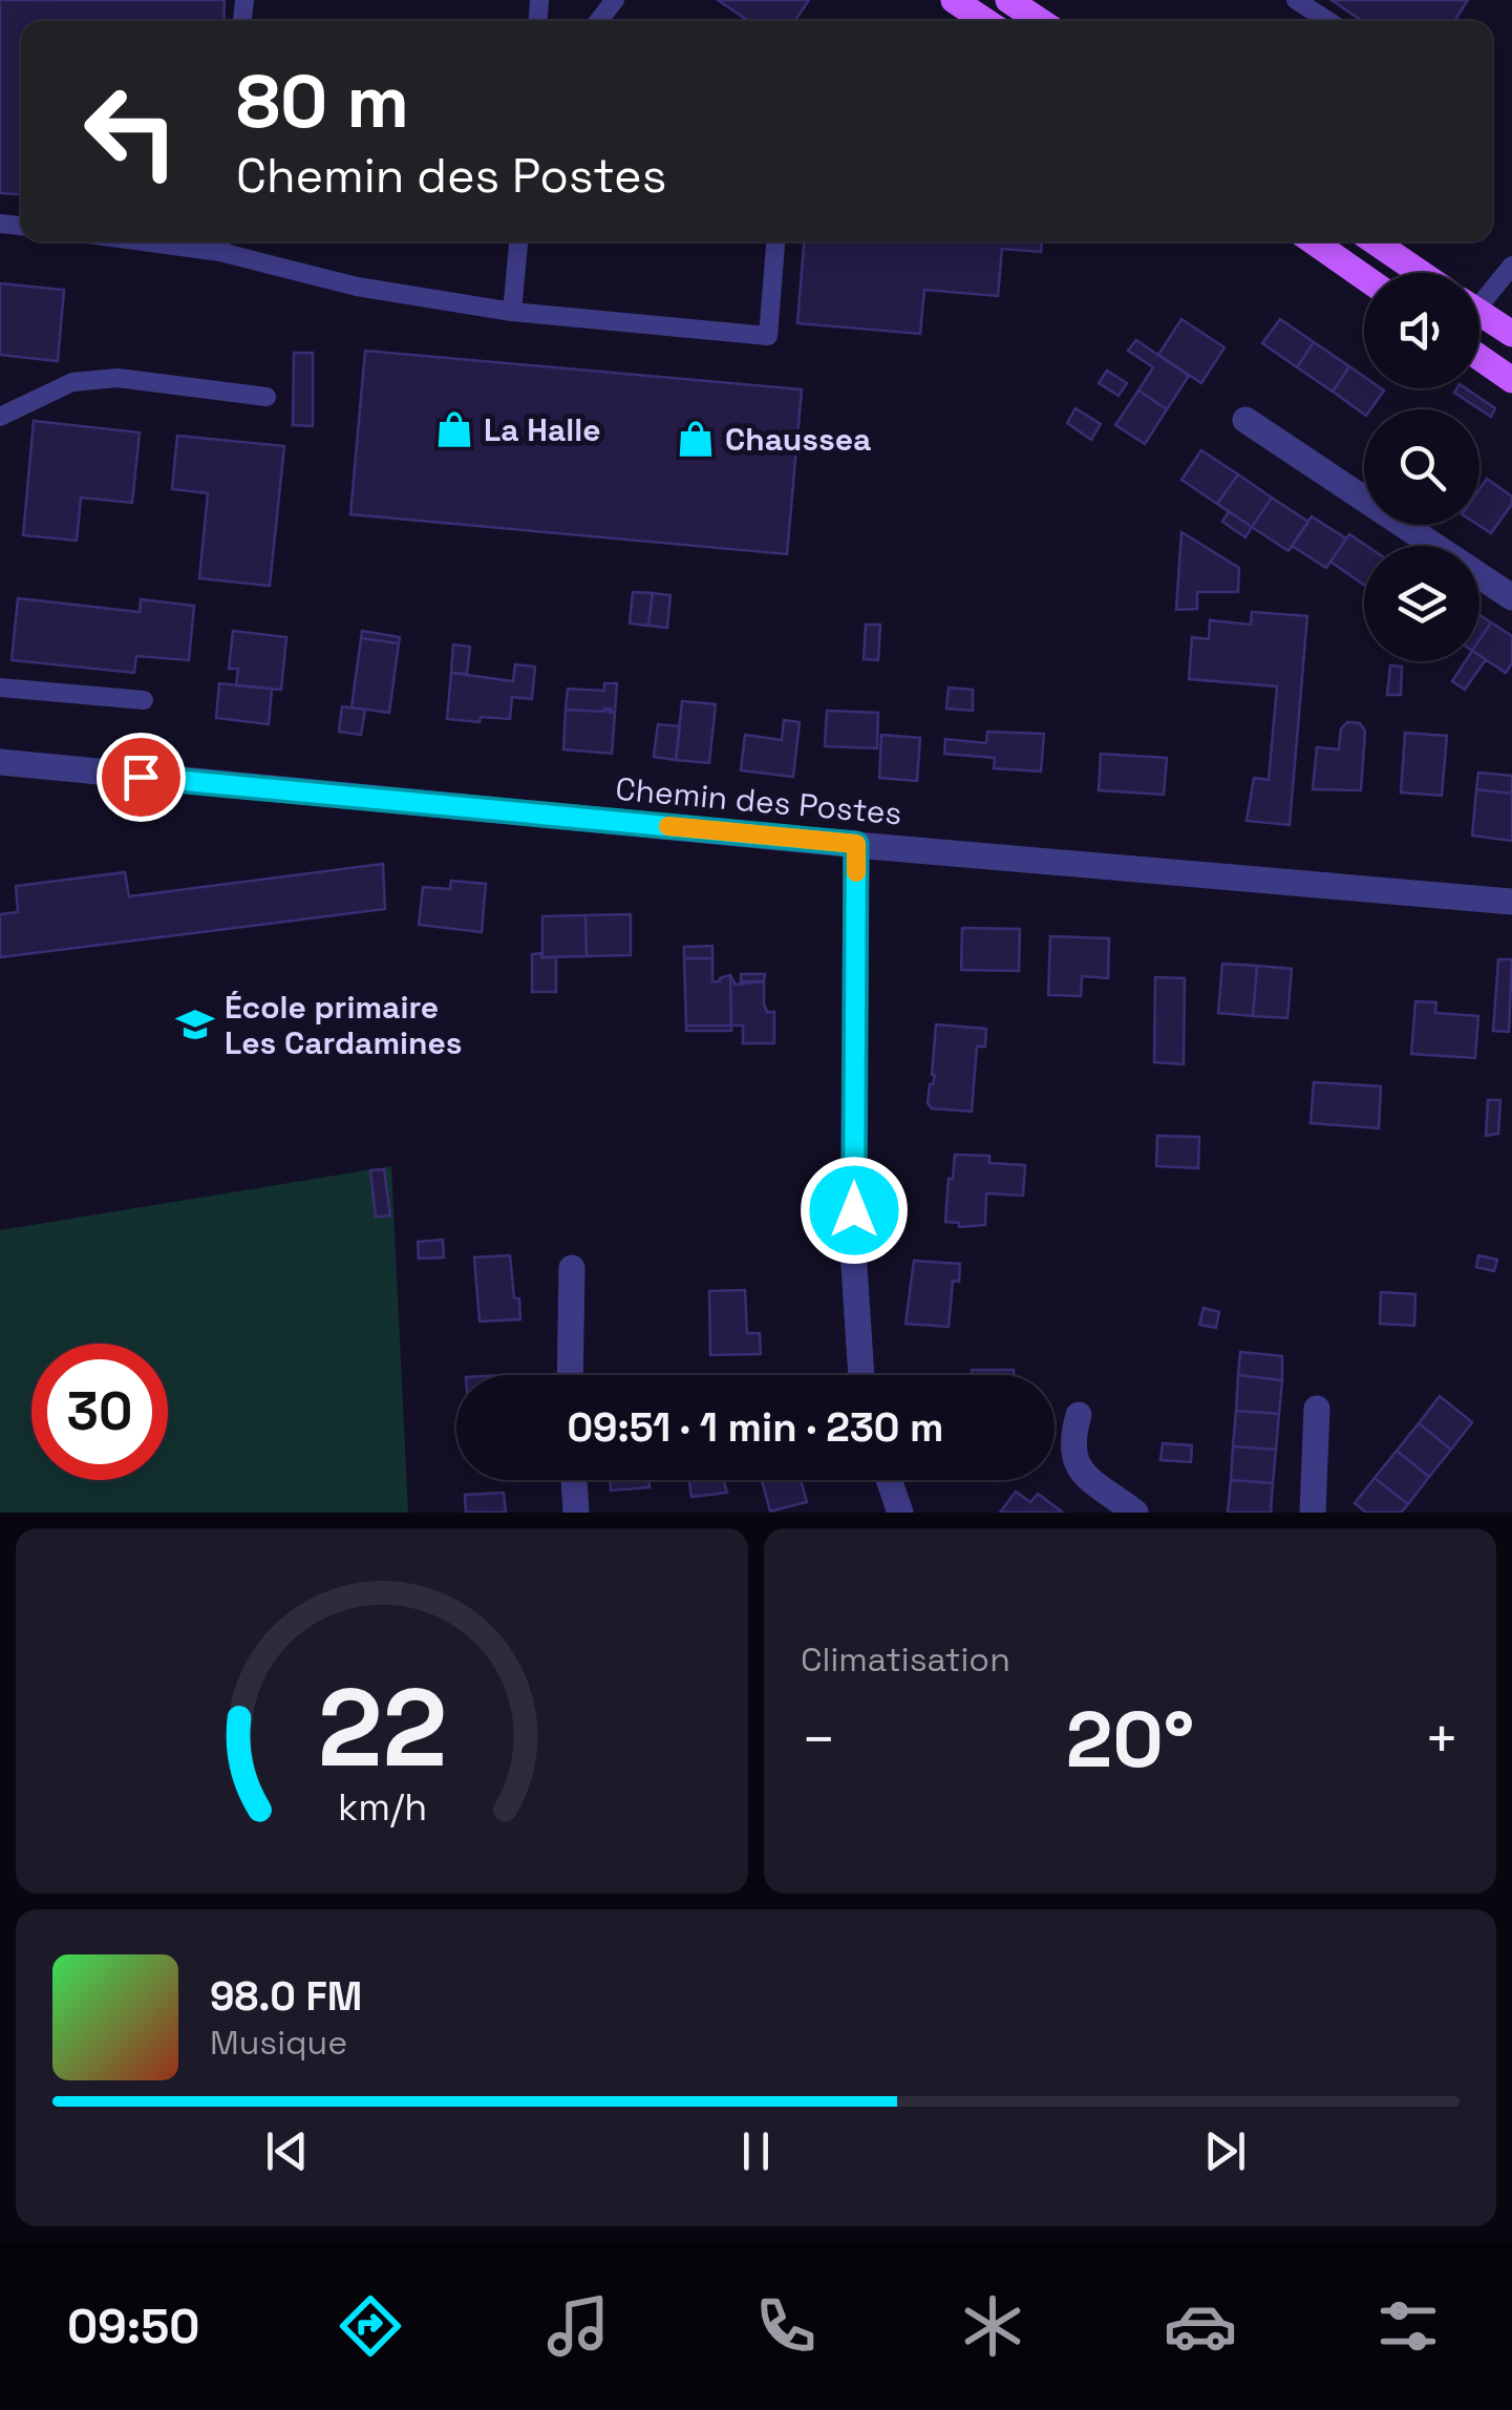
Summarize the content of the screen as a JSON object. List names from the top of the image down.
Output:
{
  "streets": {
    "street": ["Chemin des Postes"]
  },
  "places": {
    "shop": ["La Halle", "Chaussea"],
    "school or university": ["École primaire Les Cardamines"]
  },
  "page": {
    "turn": ["80 m", "Chemin des Postes"],
    "limit": "30",
    "trip": "09:51 · 1 min · 230 m",
    "tile": "Climatisation",
    "heat": ["−", "20°", "+"],
    "song": ["98.0 FM", "Musique"],
    "tabs": "09:50",
    "gauge": ["22", "km/h"]
  }
}
